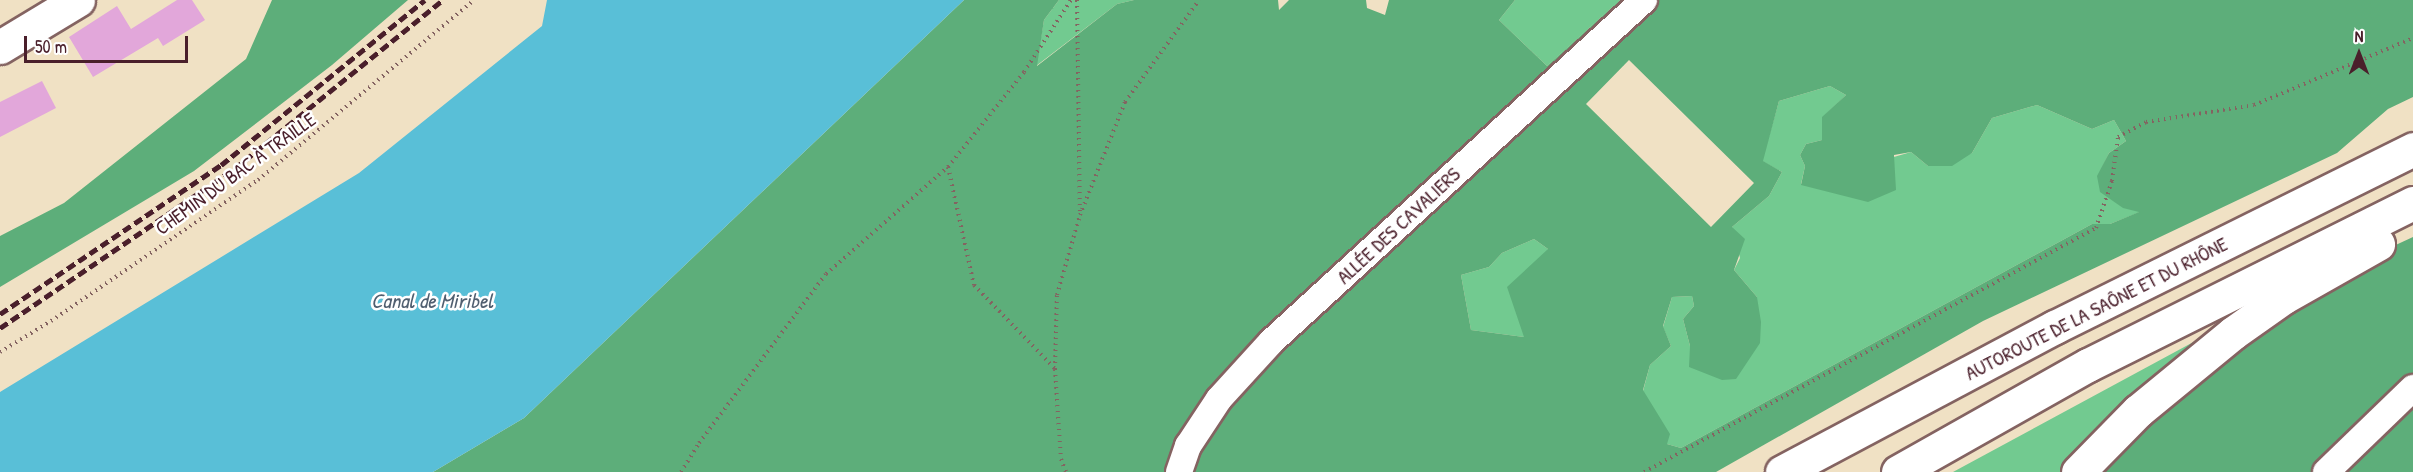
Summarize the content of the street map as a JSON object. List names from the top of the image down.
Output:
{
  "streets": {
    "main road": ["AUTOROUTE DE LA SAÔNE ET DU RHÔNE"],
    "street": ["ALLÉE DES CAVALIERS"],
    "path": ["CHEMIN DU BAC À TRAILLE"]
  },
  "water": ["Canal de Miribel"],
  "scale_bar": "50 m",
  "north": "top"
}
